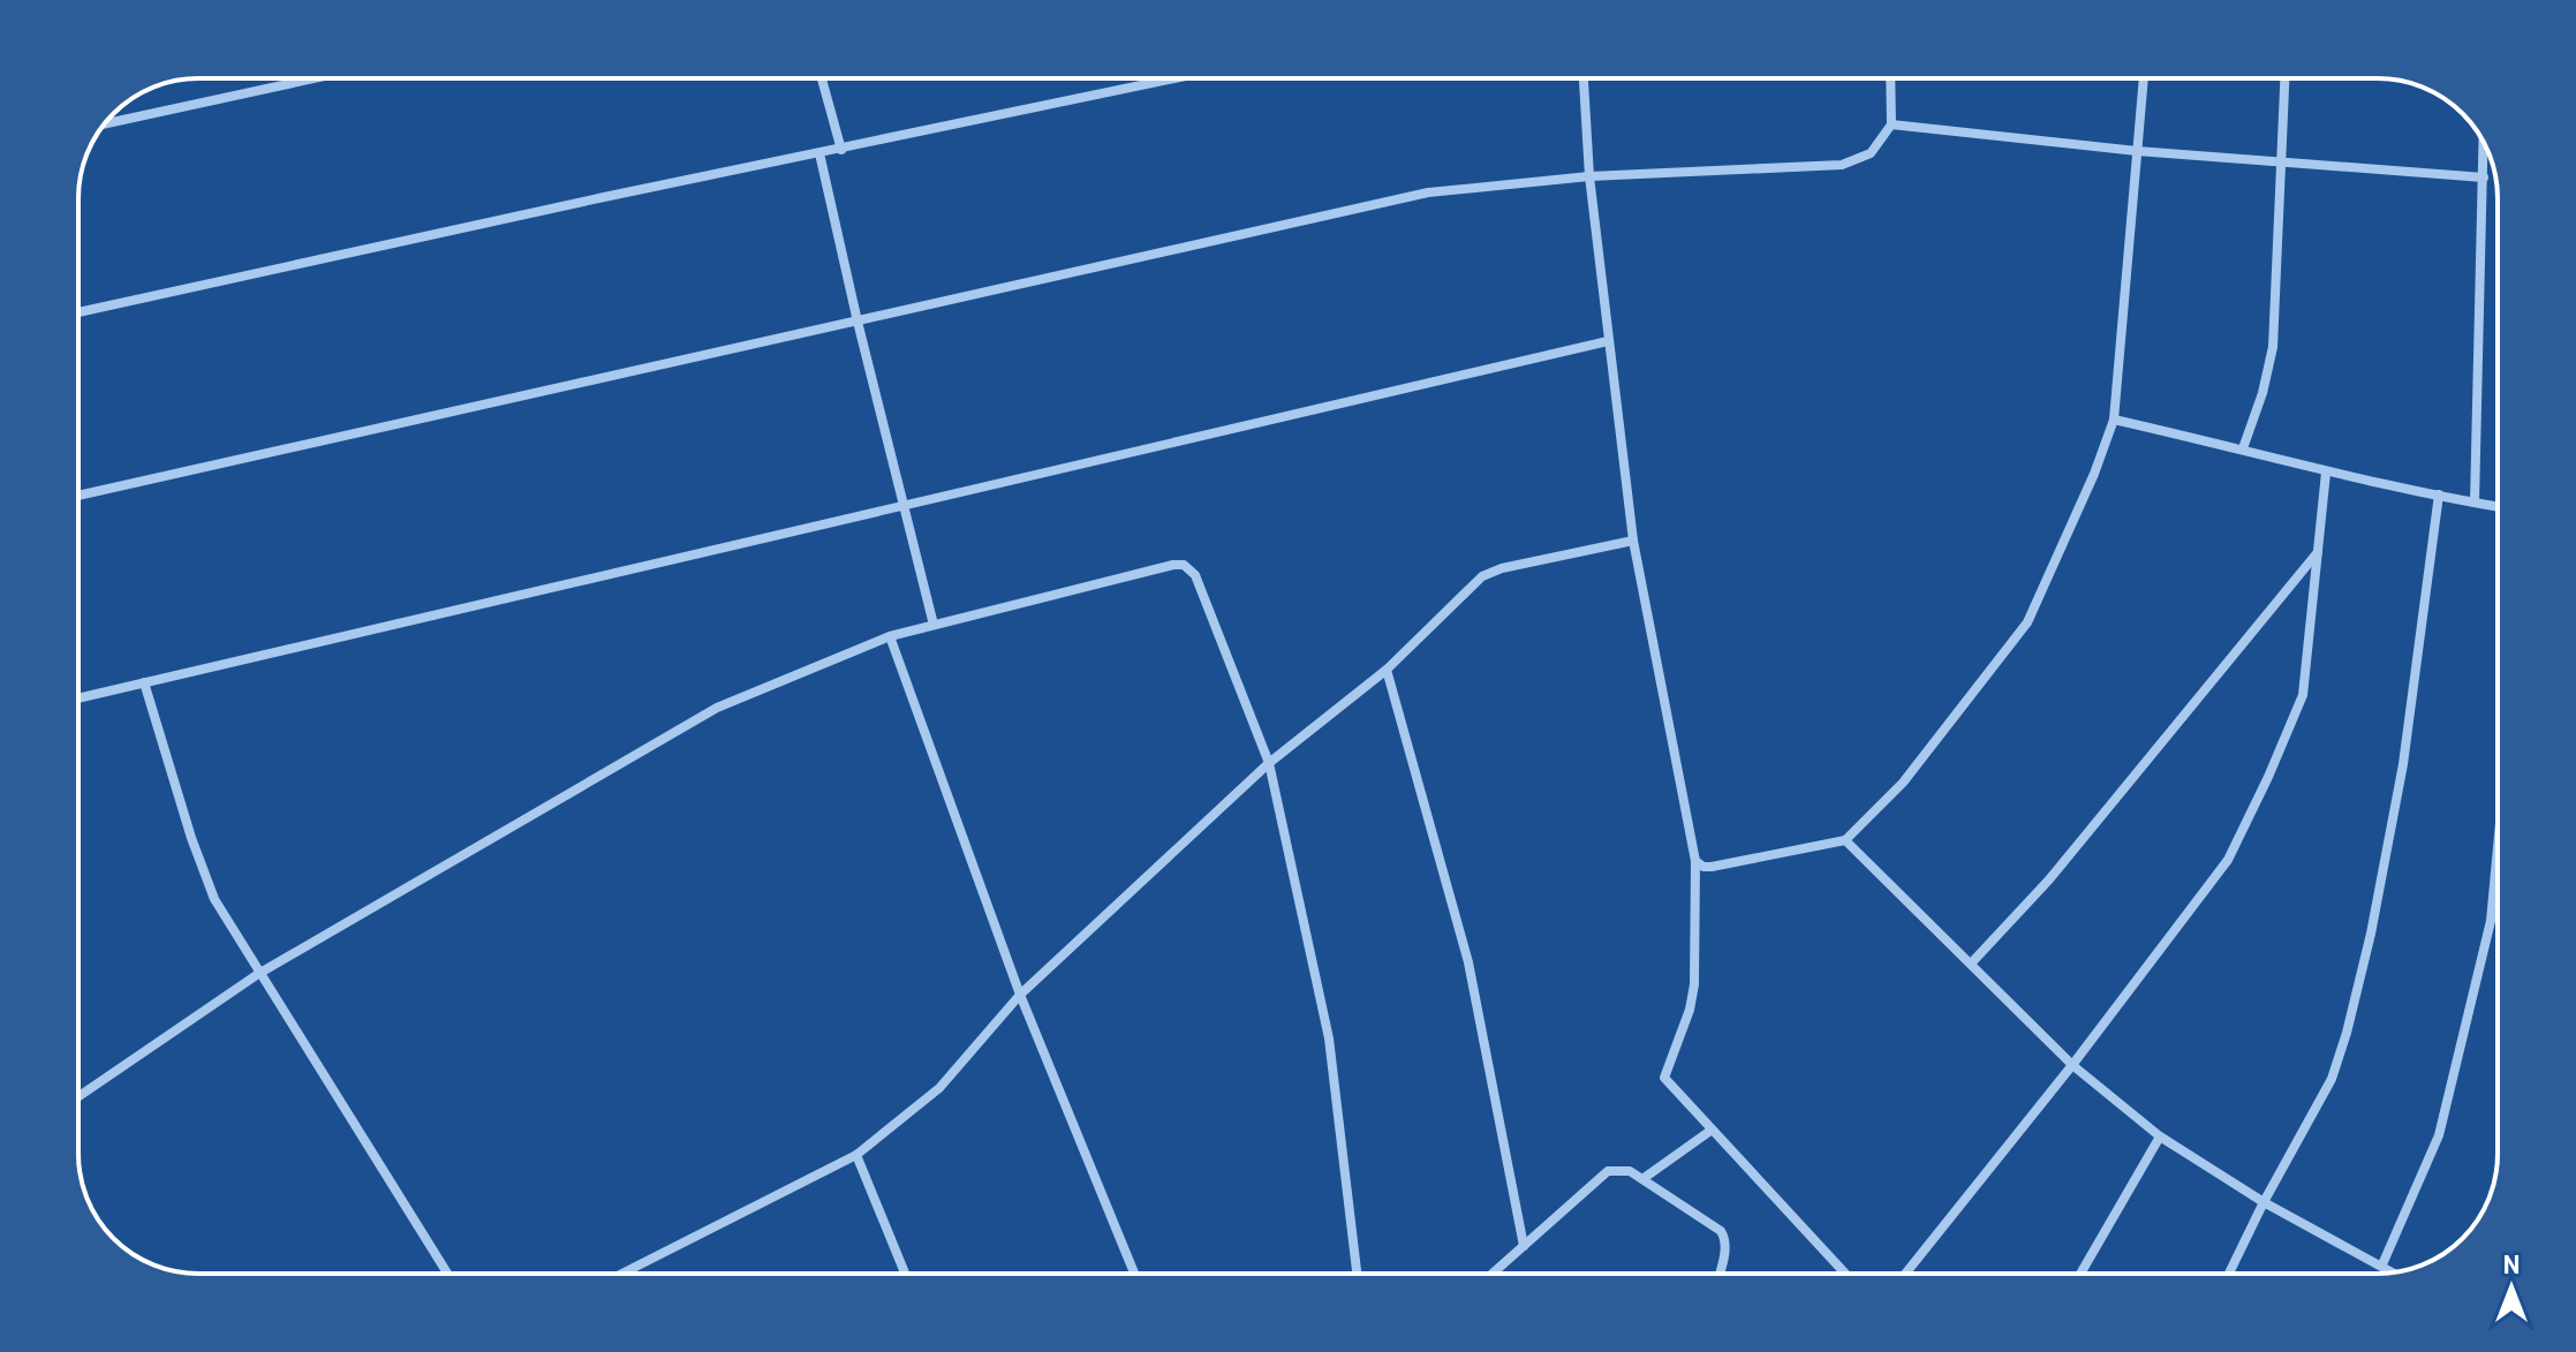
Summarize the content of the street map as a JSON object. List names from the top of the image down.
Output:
{
  "north": "top"
}
